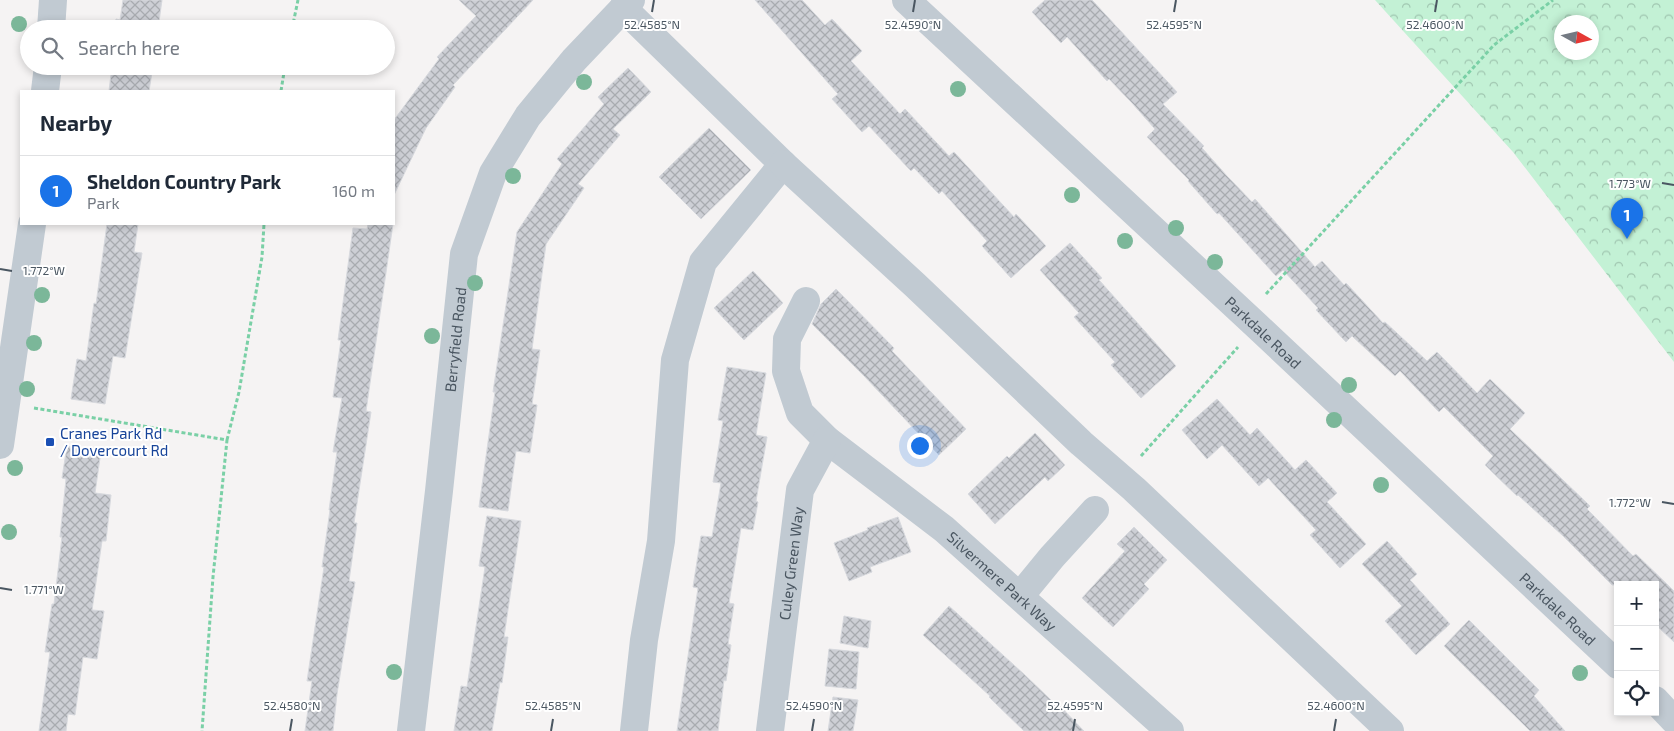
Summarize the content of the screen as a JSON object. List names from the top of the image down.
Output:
{
  "streets": {
    "street": [
      "Parkdale Road",
      "Berryfield Road",
      "Culey Green Way",
      "Silvermere Park Way"
    ]
  },
  "crossings": [
    ["Culey Green Way", "Silvermere Park Way"]
  ],
  "places": {
    "transit": ["Cranes Park Rd / Dovercourt Rd"]
  },
  "north": "right",
  "page": {
    "search": "Search here",
    "heading": "Nearby",
    "list": [
      {
        "mark": "1",
        "name": "Sheldon Country Park",
        "note": "Park",
        "value": "160 m"
      }
    ],
    "pins": "1",
    "map_buttons": ["+", "−"]
  },
  "coordinates": [
    "52.4585°N",
    "52.4590°N",
    "52.4595°N",
    "52.4600°N",
    "1.773°W",
    "1.772°W",
    "1.771°W",
    "52.4580°N"
  ]
}
